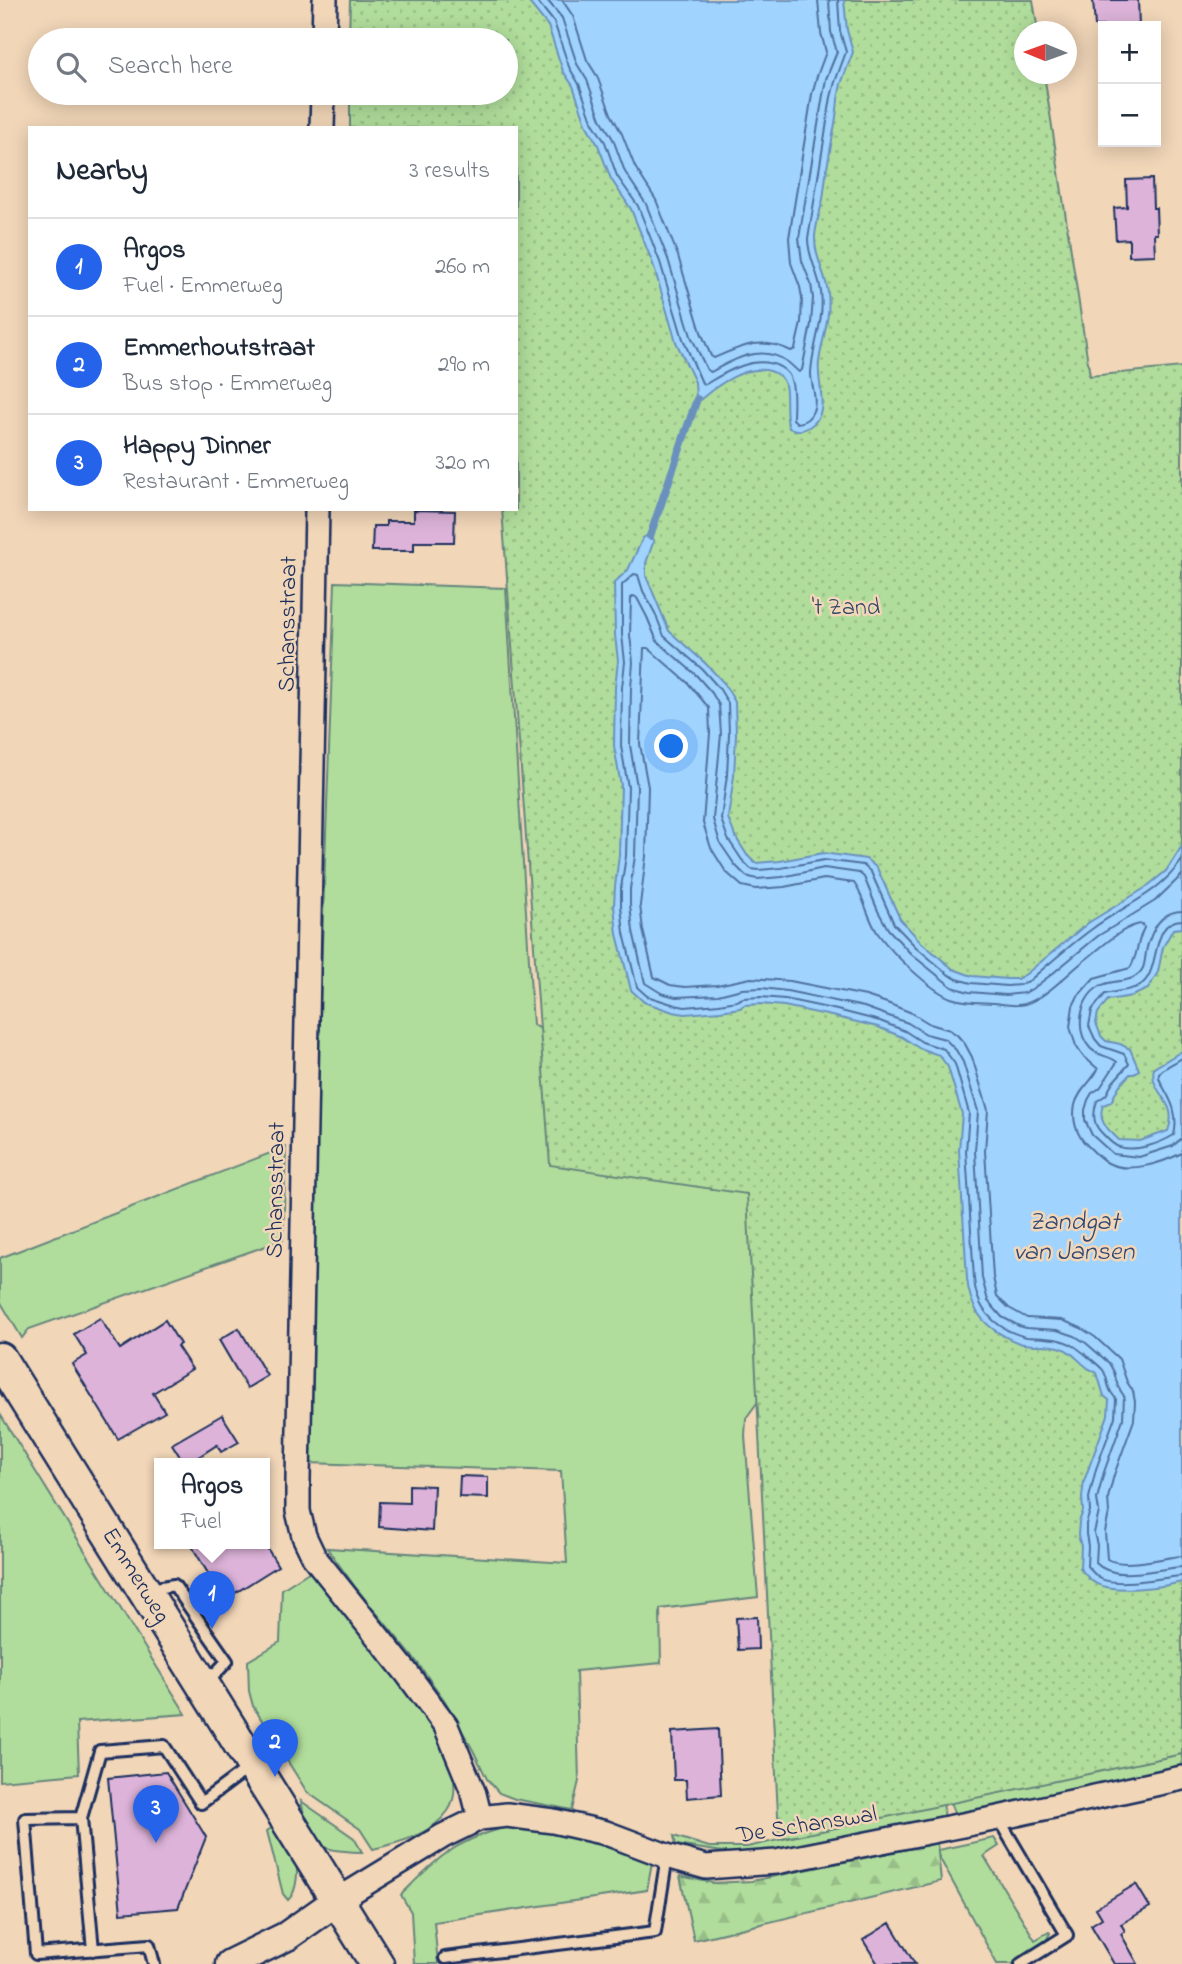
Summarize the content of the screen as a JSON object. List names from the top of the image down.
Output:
{
  "streets": {
    "main road": ["Emmerweg"],
    "street": ["Schansstraat", "De Schanswal"]
  },
  "crossings": [
    ["Schansstraat", "De Schanswal"],
    ["Emmerweg", "De Schanswal"]
  ],
  "water": ["Zandgat van Jansen"],
  "parks": ["'t Zand"],
  "north": "left",
  "page": {
    "map_buttons": ["+", "−"],
    "search": "Search here",
    "heading": ["Nearby", "3 results"],
    "list": [
      {
        "mark": "1",
        "name": "Argos",
        "note": "Fuel · Emmerweg",
        "value": "260 m"
      },
      {
        "mark": "2",
        "name": "Emmerhoutstraat",
        "note": "Bus stop · Emmerweg",
        "value": "290 m"
      },
      {
        "mark": "3",
        "name": "Happy Dinner",
        "note": "Restaurant · Emmerweg",
        "value": "320 m"
      }
    ],
    "popup": ["Argos", "Fuel"],
    "pins": ["1", "2", "3"]
  }
}
